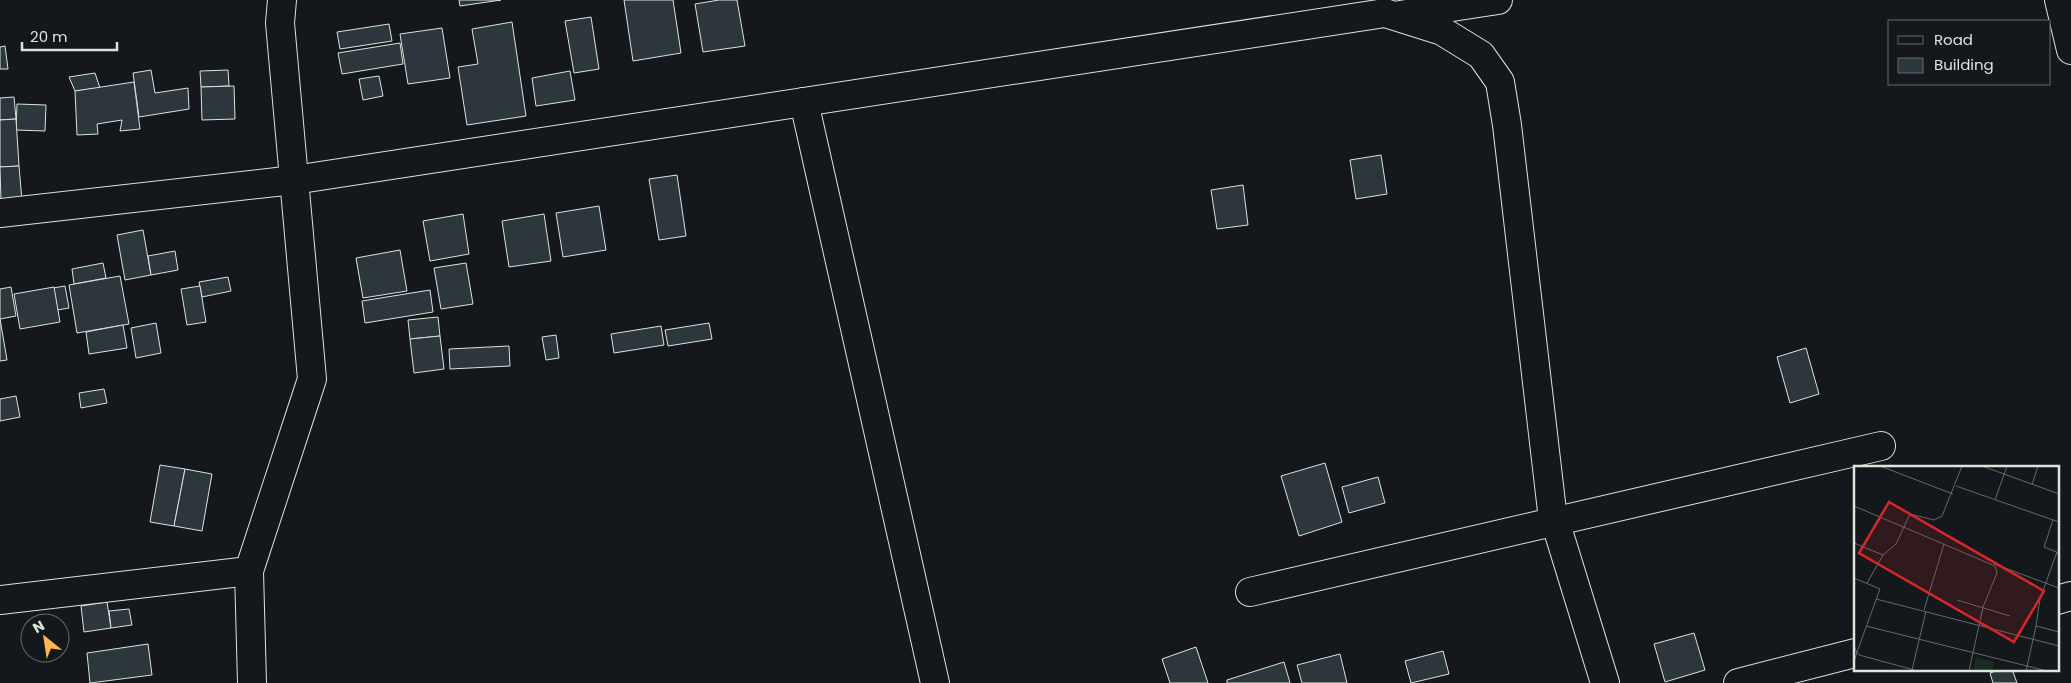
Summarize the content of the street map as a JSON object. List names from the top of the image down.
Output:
{
  "legend": ["Road", "Building"],
  "scale_bar": "20 m",
  "north": "top left"
}
